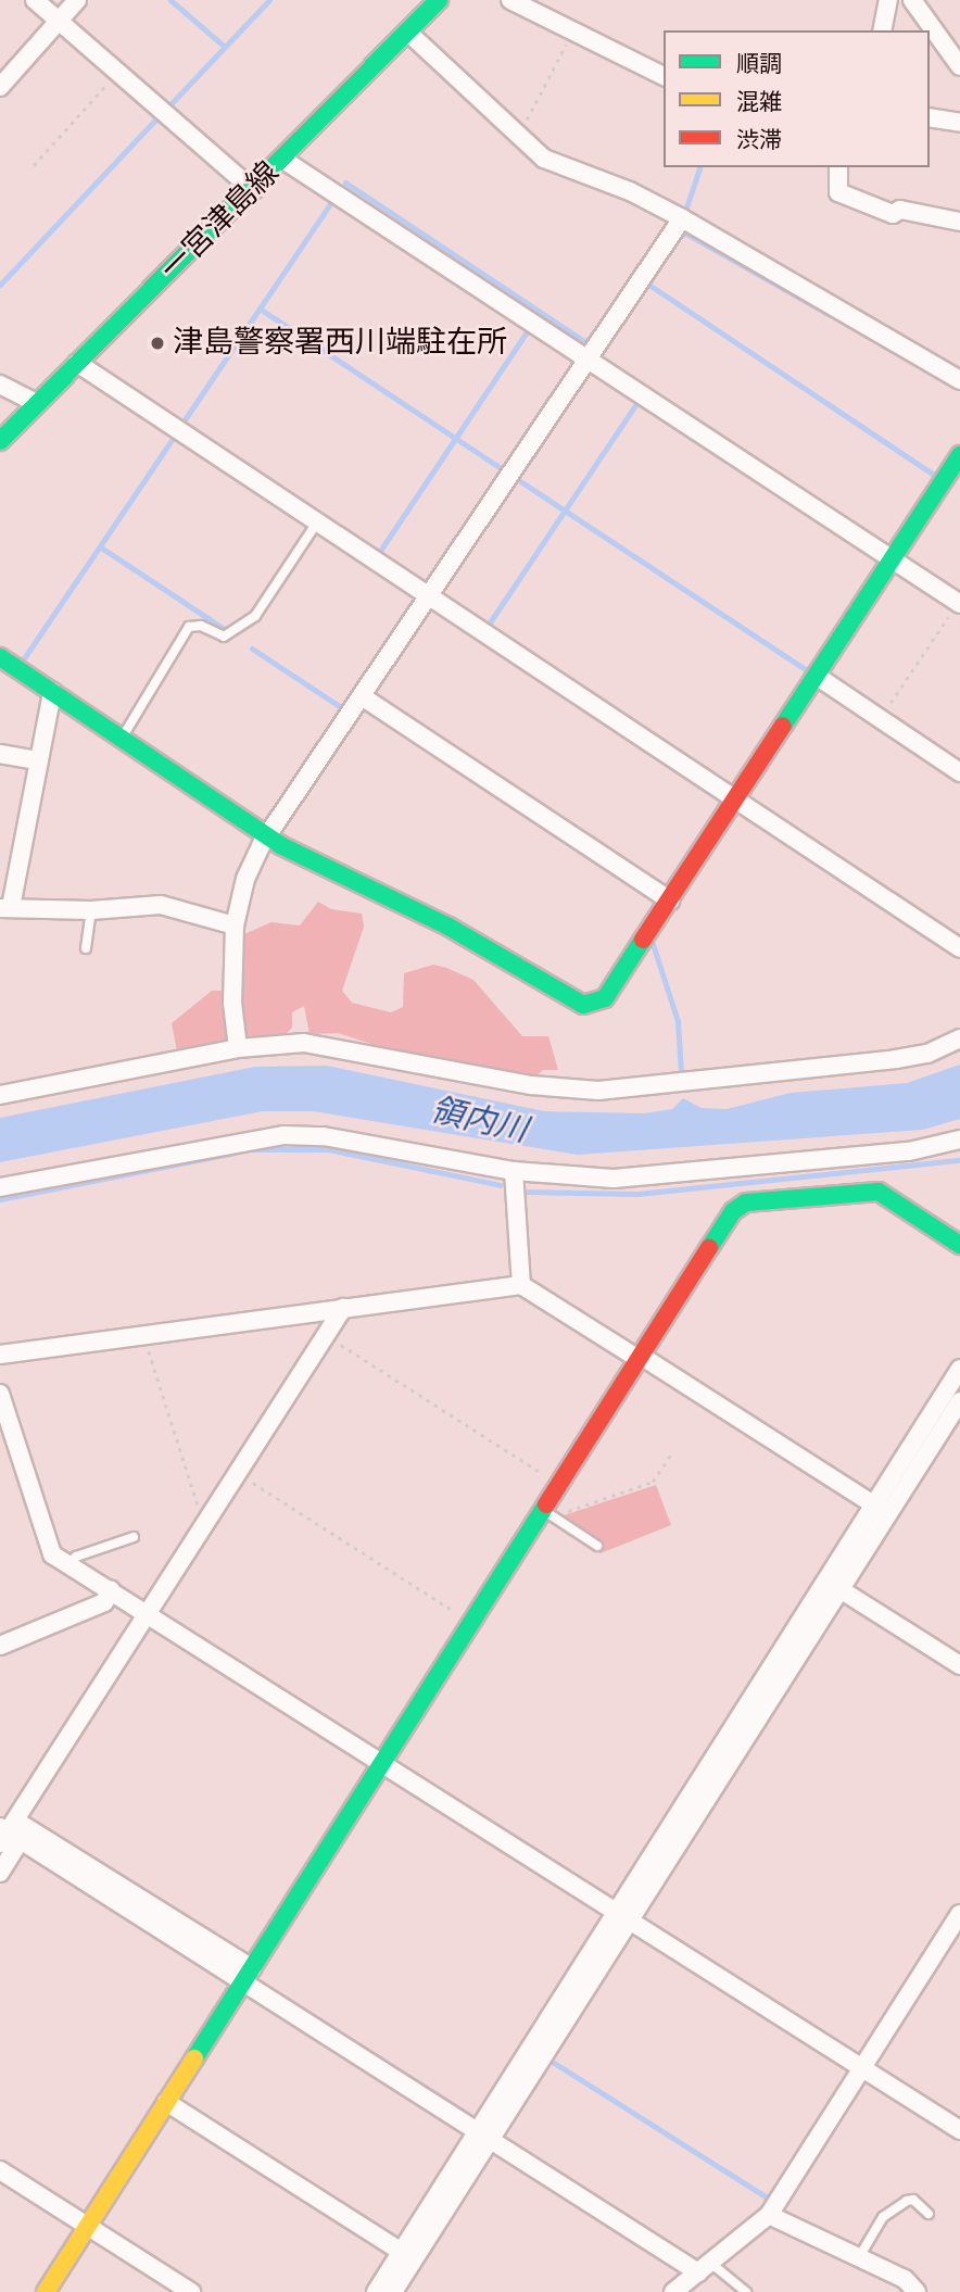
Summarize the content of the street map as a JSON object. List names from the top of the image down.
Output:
{
  "streets": {
    "street": ["一宮津島線"]
  },
  "water": ["領内川"],
  "places": ["津島警察署西川端駐在所"],
  "legend": ["順調", "混雑", "渋滞"]
}
